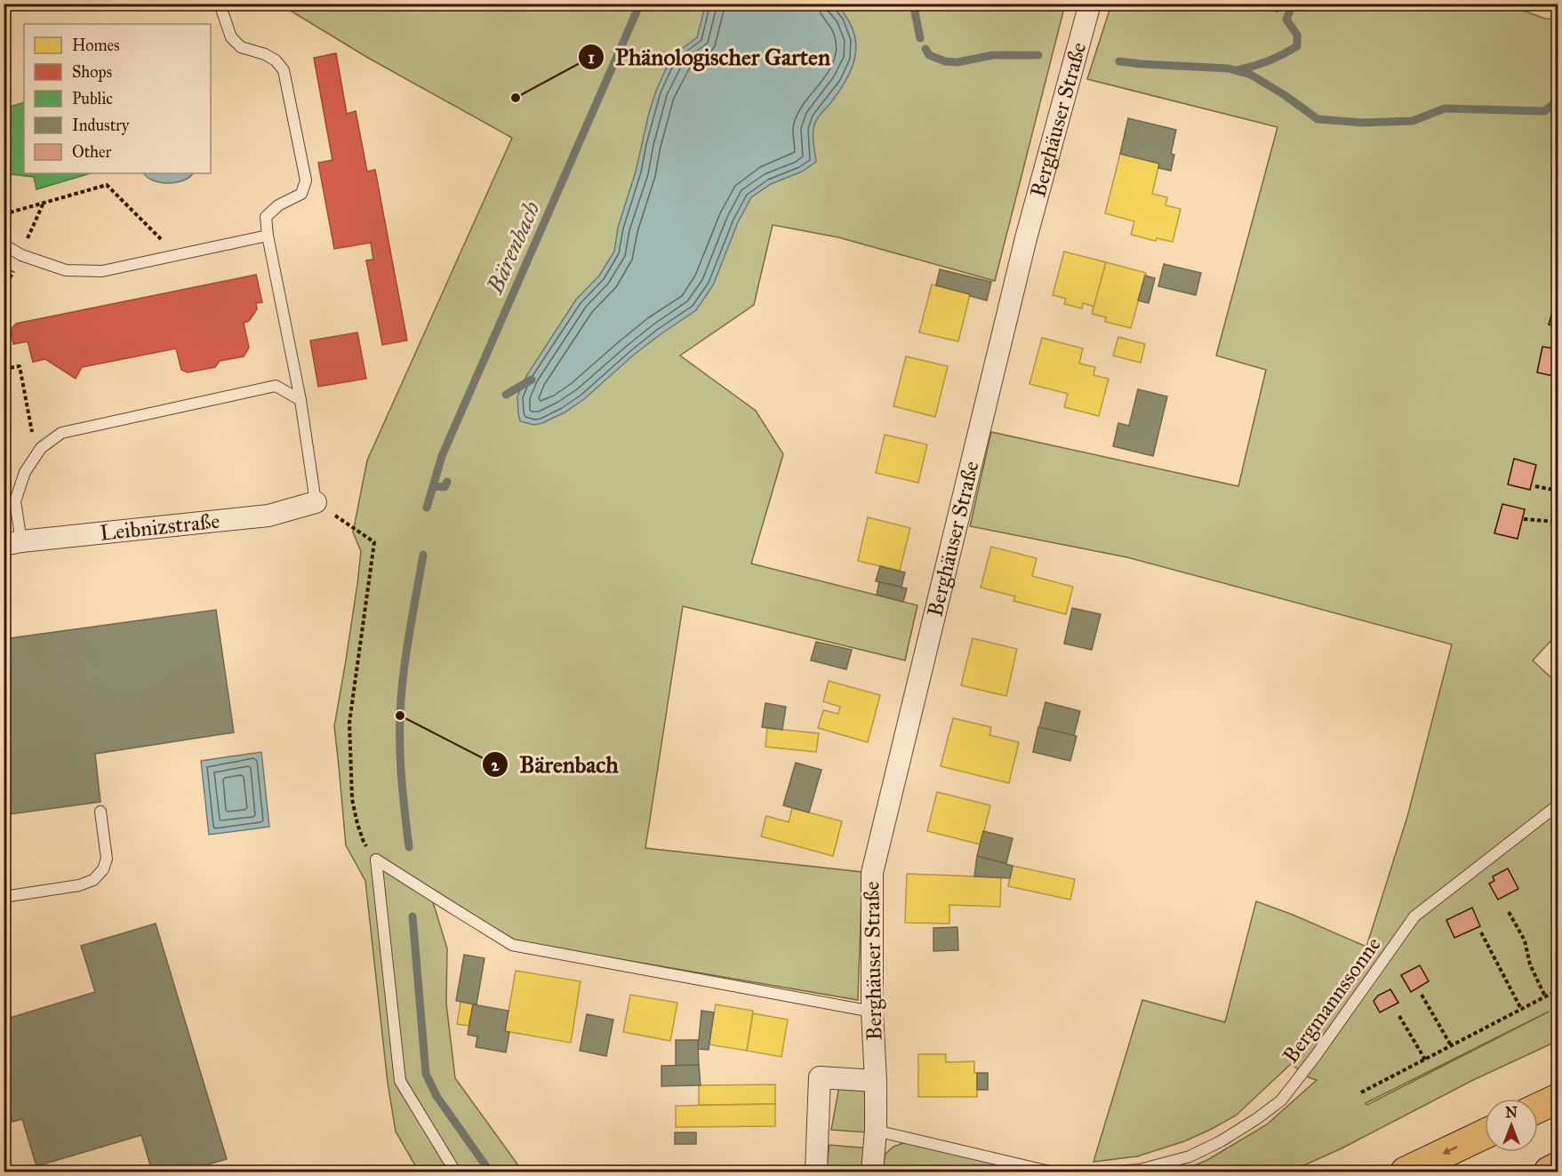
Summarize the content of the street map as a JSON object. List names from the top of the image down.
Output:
{
  "streets": {
    "street": ["Berghäuser Straße", "Leibnizstraße"],
    "lane": ["Bergmannssonne"]
  },
  "water": ["Bärenbach"],
  "places": ["Phänologischer Garten", "Bärenbach"],
  "legend": [
    "Homes",
    "Shops",
    "Public",
    "Industry",
    "Other"
  ],
  "north": "top"
}
